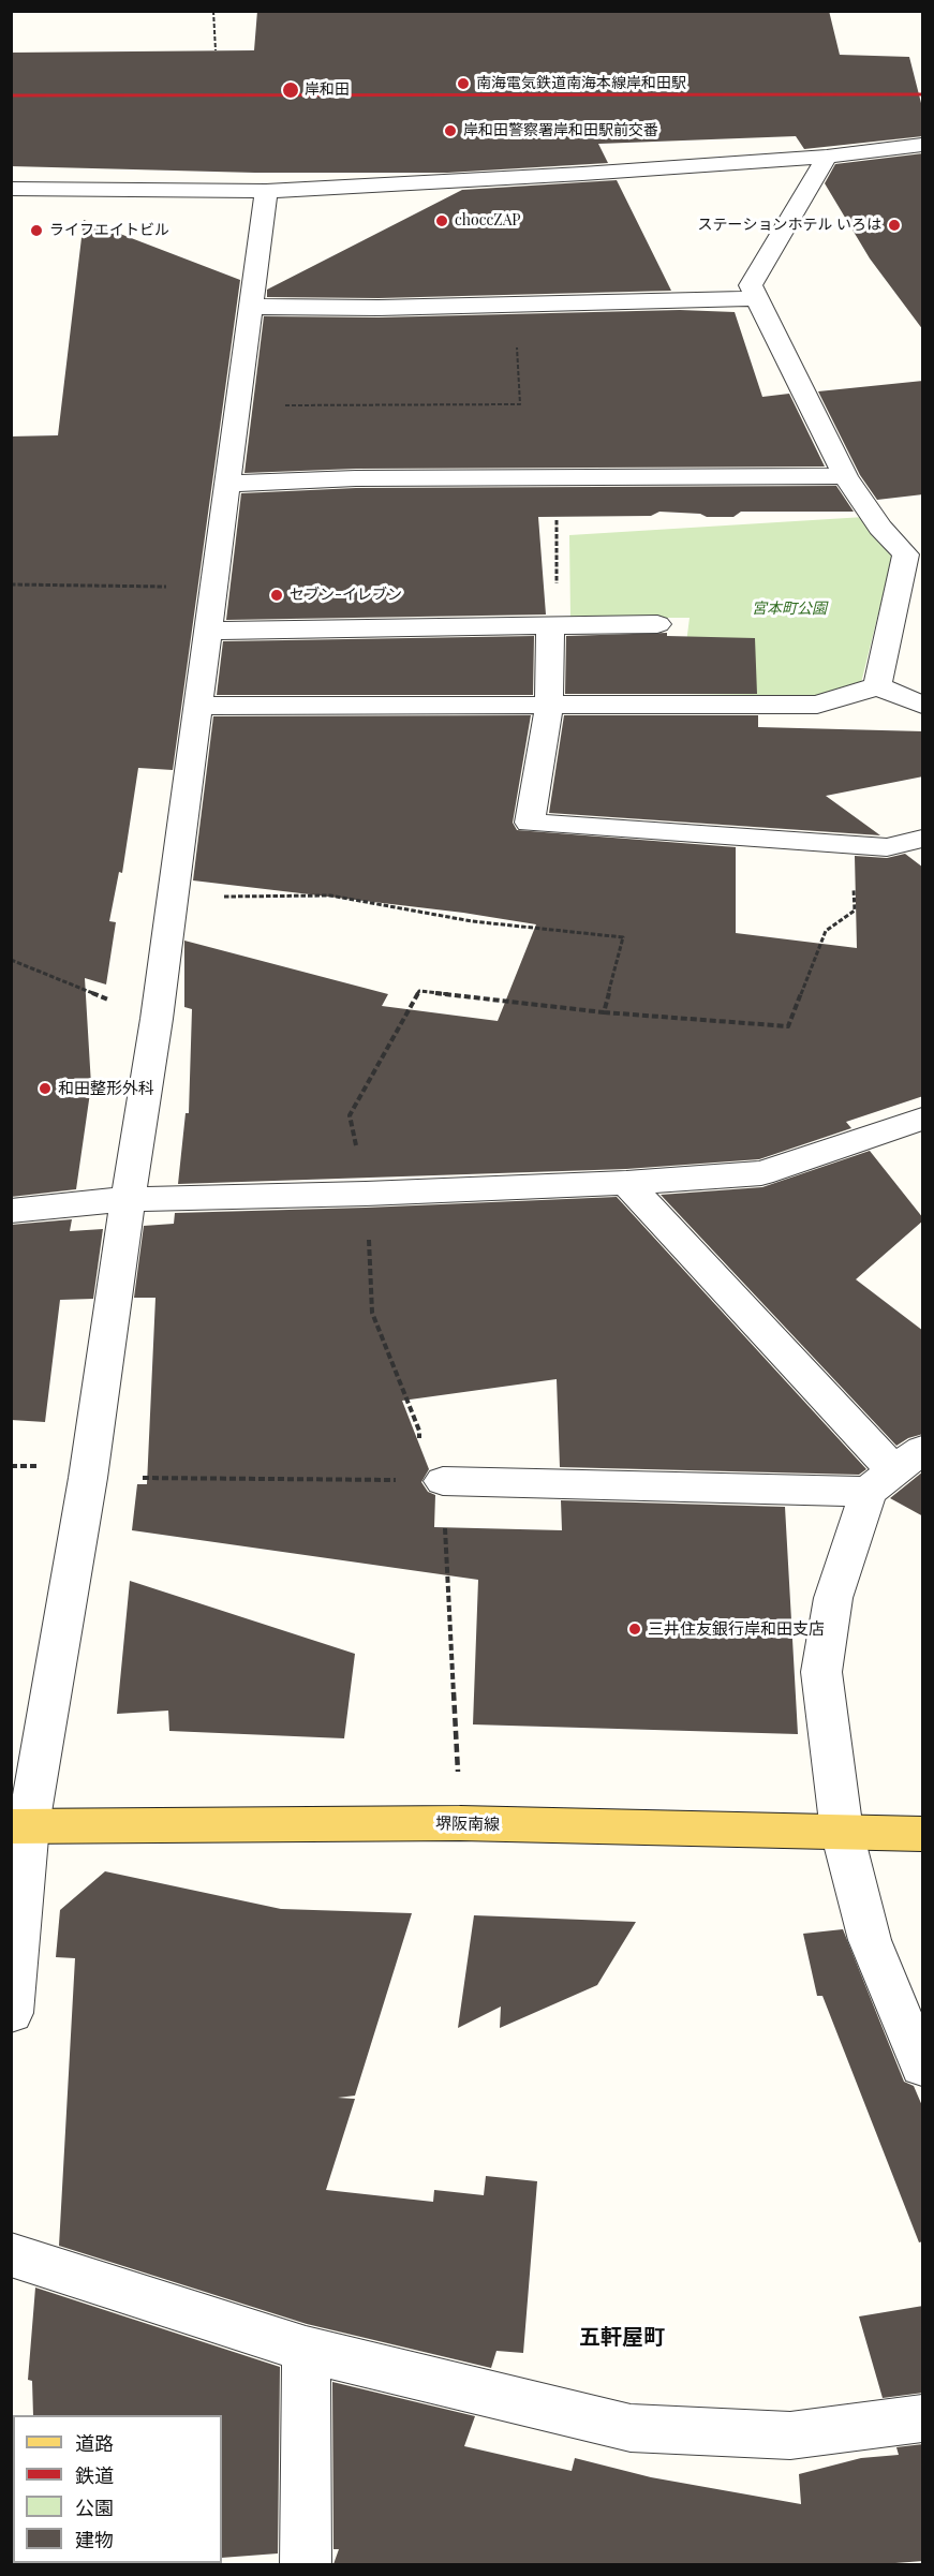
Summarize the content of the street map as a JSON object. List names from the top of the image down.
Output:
{
  "streets": {
    "main road": ["堺阪南線"]
  },
  "districts": ["五軒屋町"],
  "parks": ["宮本町公園"],
  "places": [
    "南海電気鉄道南海本線岸和田駅",
    "岸和田",
    "岸和田警察署岸和田駅前交番",
    "choccZAP",
    "ステーションホテル いろは",
    "ライフエイトビル",
    "セブン-イレブン",
    "和田整形外科",
    "三井住友銀行岸和田支店"
  ],
  "legend": [
    "道路",
    "鉄道",
    "公園",
    "建物"
  ]
}
